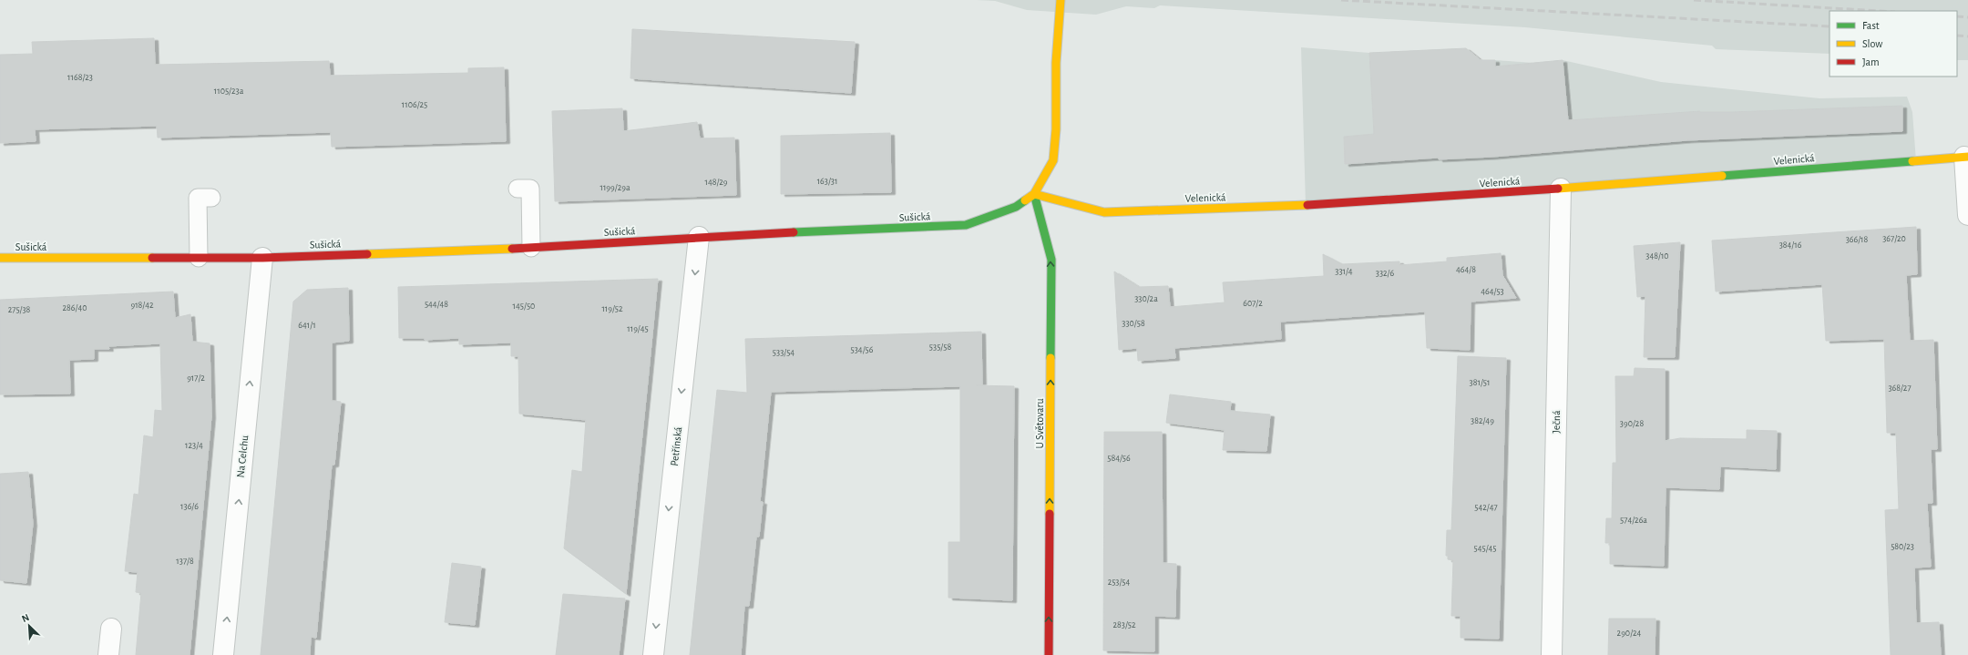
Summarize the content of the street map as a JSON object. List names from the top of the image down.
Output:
{
  "streets": {
    "street": [
      "Velenická",
      "Sušická",
      "Ječná",
      "U Světovaru",
      "Petřínská",
      "Na Celchu"
    ]
  },
  "crossings": [
    ["Velenická", "Sušická"],
    ["Velenická", "Ječná"],
    ["Velenická", "U Světovaru"],
    ["Sušická", "U Světovaru"],
    ["Sušická", "Petřínská"],
    ["Sušická", "Na Celchu"]
  ],
  "one_way": ["U Světovaru", "Petřínská", "Na Celchu"],
  "house_numbers": [
    "1168/23",
    "1105/23a",
    "1106/25",
    "163/31",
    "148/29",
    "1199/29a",
    "367/20",
    "366/18",
    "384/16",
    "348/10",
    "464/8",
    "331/4",
    "332/6",
    "464/53",
    "330/2a",
    "607/2",
    "544/48",
    "918/42",
    "145/50",
    "286/40",
    "119/52",
    "275/38",
    "330/58",
    "641/1",
    "119/45",
    "535/58",
    "534/56",
    "533/54",
    "917/2",
    "381/51",
    "368/27",
    "382/49",
    "390/28",
    "123/4",
    "584/56",
    "136/6",
    "542/47",
    "574/26a",
    "580/23",
    "545/45",
    "137/8",
    "253/54",
    "283/52",
    "290/24"
  ],
  "legend": ["Fast", "Slow", "Jam"],
  "north": "top left"
}
